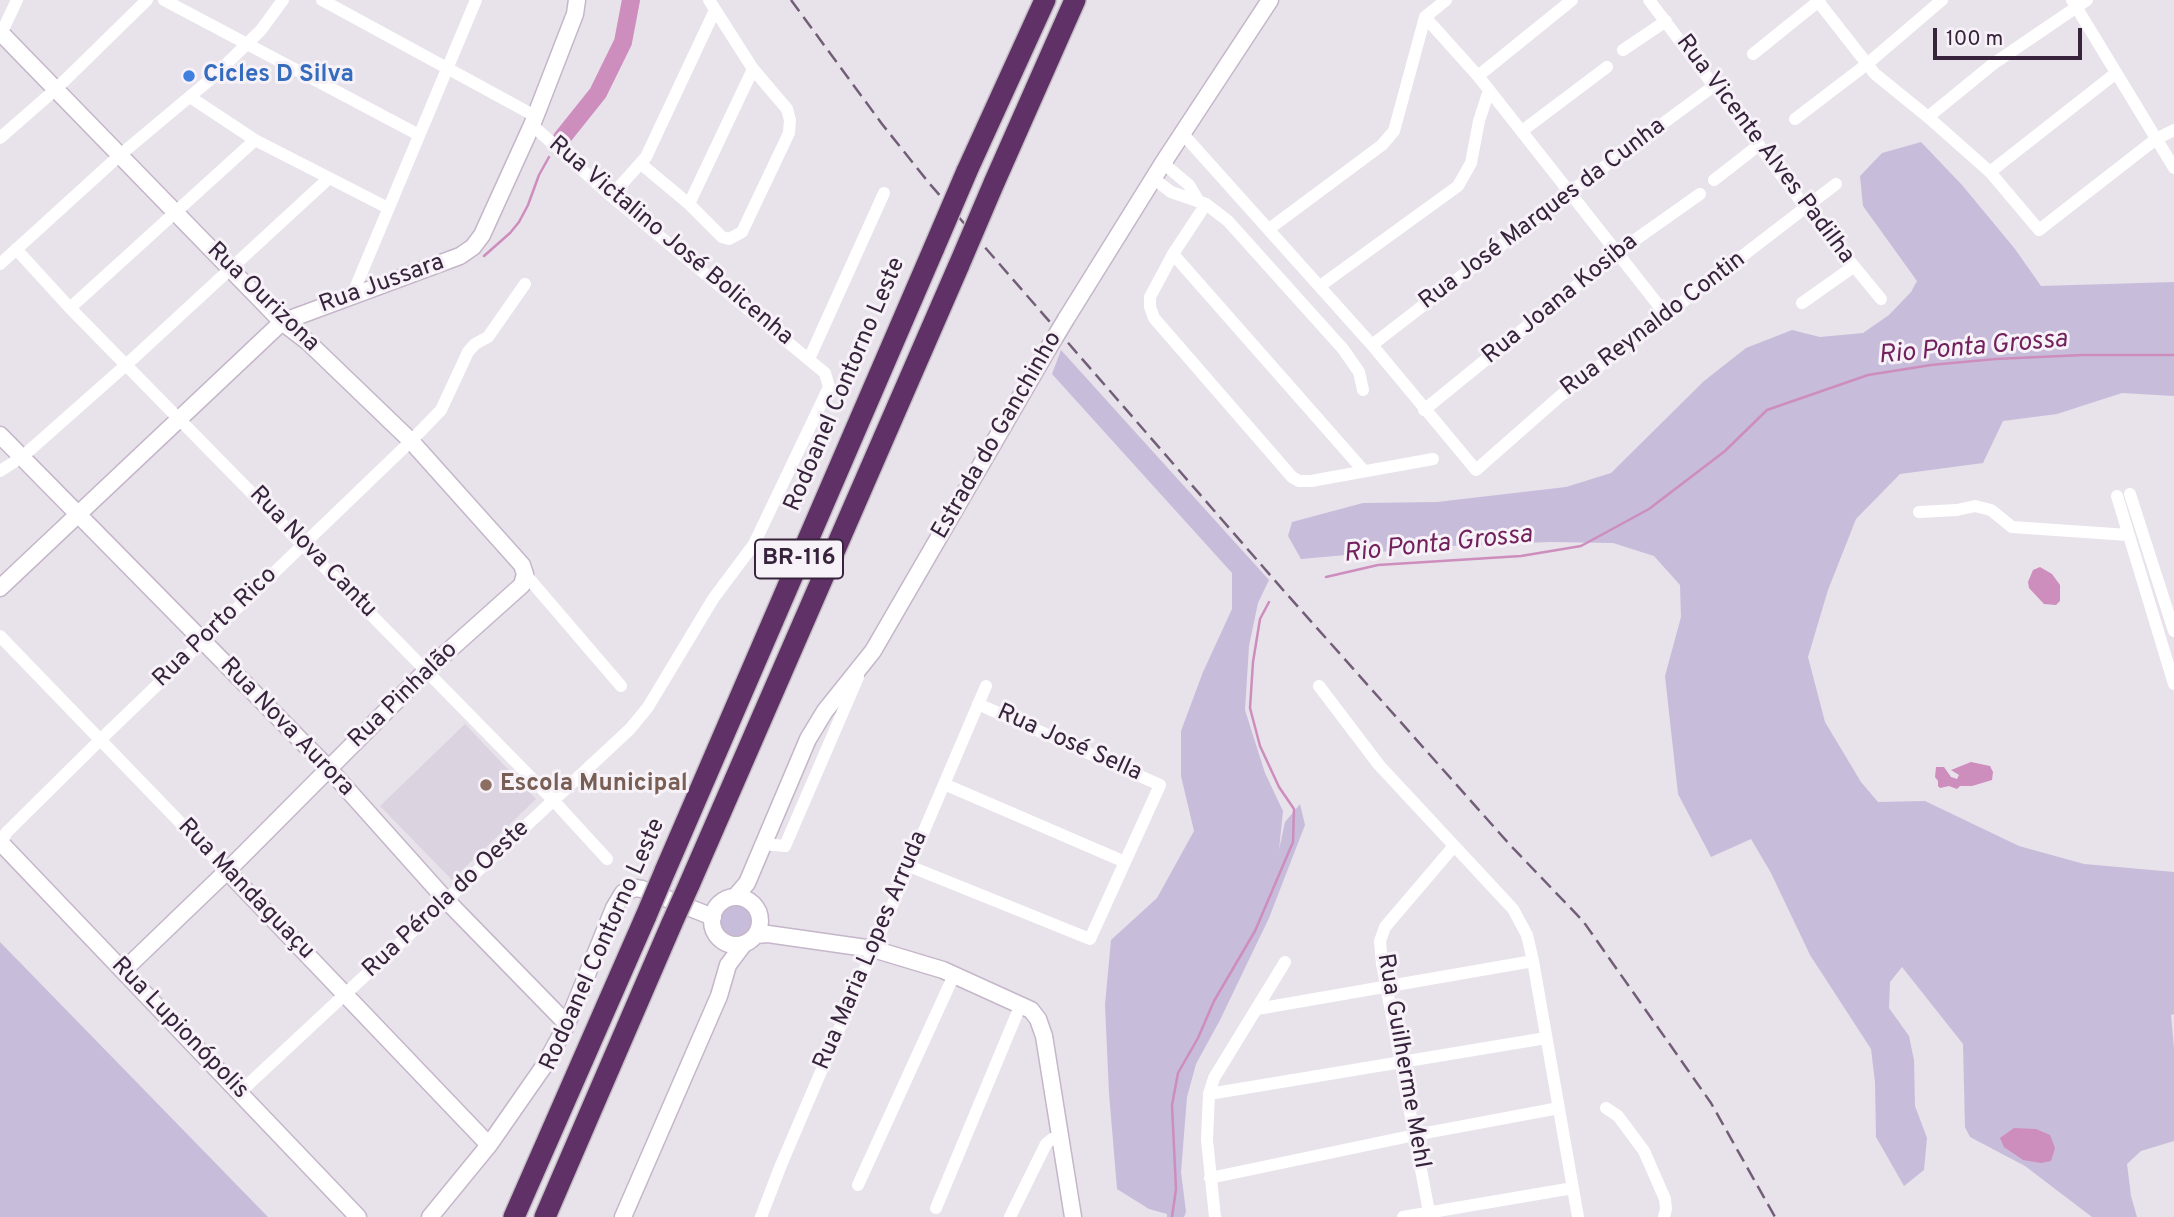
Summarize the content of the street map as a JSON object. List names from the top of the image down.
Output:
{
  "streets": {
    "highway": ["Rodoanel Contorno Leste", "BR-116"],
    "main road": [
      "Rua Jussara",
      "Rua Ourizona",
      "Estrada do Ganchinho",
      "Rua Pinhalão",
      "Rua Nova Aurora",
      "Rua Mandaguaçu",
      "Rua Lupionópolis"
    ],
    "street": [
      "Rua Vicente Alves Padilha",
      "Rua José Marques da Cunha",
      "Rua Victalino José Bolicenha",
      "Rua Joana Kosiba",
      "Rua Reynaldo Contin",
      "Rua Nova Cantu",
      "Rua Porto Rico",
      "Rua José Sella",
      "Rua Pérola do Oeste",
      "Rua Maria Lopes Arruda",
      "Rua Guilherme Mehl"
    ]
  },
  "crossings": [
    ["Rua Vicente Alves Padilha", "Rua José Marques da Cunha"],
    ["Rua Vicente Alves Padilha", "Rua Reynaldo Contin"],
    ["Rua Victalino José Bolicenha", "Rua Jussara"],
    ["Rua Victalino José Bolicenha", "Rua Pérola do Oeste"],
    ["Rua Jussara", "Rua Ourizona"],
    ["Rua Jussara", "Rua Nova Cantu"],
    ["Rua Jussara", "Rua Nova Aurora"],
    ["Rua Ourizona", "Rua Porto Rico"],
    ["Rua Ourizona", "Rua Pinhalão"],
    ["Rua Joana Kosiba", "Rua Reynaldo Contin"],
    ["Rua Nova Cantu", "Rua Porto Rico"],
    ["Rua Nova Cantu", "Rua Pinhalão"],
    ["Rua Nova Cantu", "Rua Pérola do Oeste"],
    ["Rua Porto Rico", "Rua Nova Aurora"],
    ["Rua Porto Rico", "Rua Mandaguaçu"],
    ["Rua Porto Rico", "Rua Lupionópolis"],
    ["Rua Pinhalão", "Rua Nova Aurora"],
    ["Rua Pinhalão", "Rua Mandaguaçu"],
    ["Rua Pinhalão", "Rua Lupionópolis"],
    ["Rua Nova Aurora", "Rua Pérola do Oeste"],
    ["Rua José Sella", "Rua Maria Lopes Arruda"],
    ["Rua Mandaguaçu", "Rua Pérola do Oeste"],
    ["Rua Pérola do Oeste", "Rua Lupionópolis"]
  ],
  "water": ["Rio Ponta Grossa"],
  "places": ["Cicles D Silva", "Escola Municipal"],
  "scale_bar": "100 m"
}
